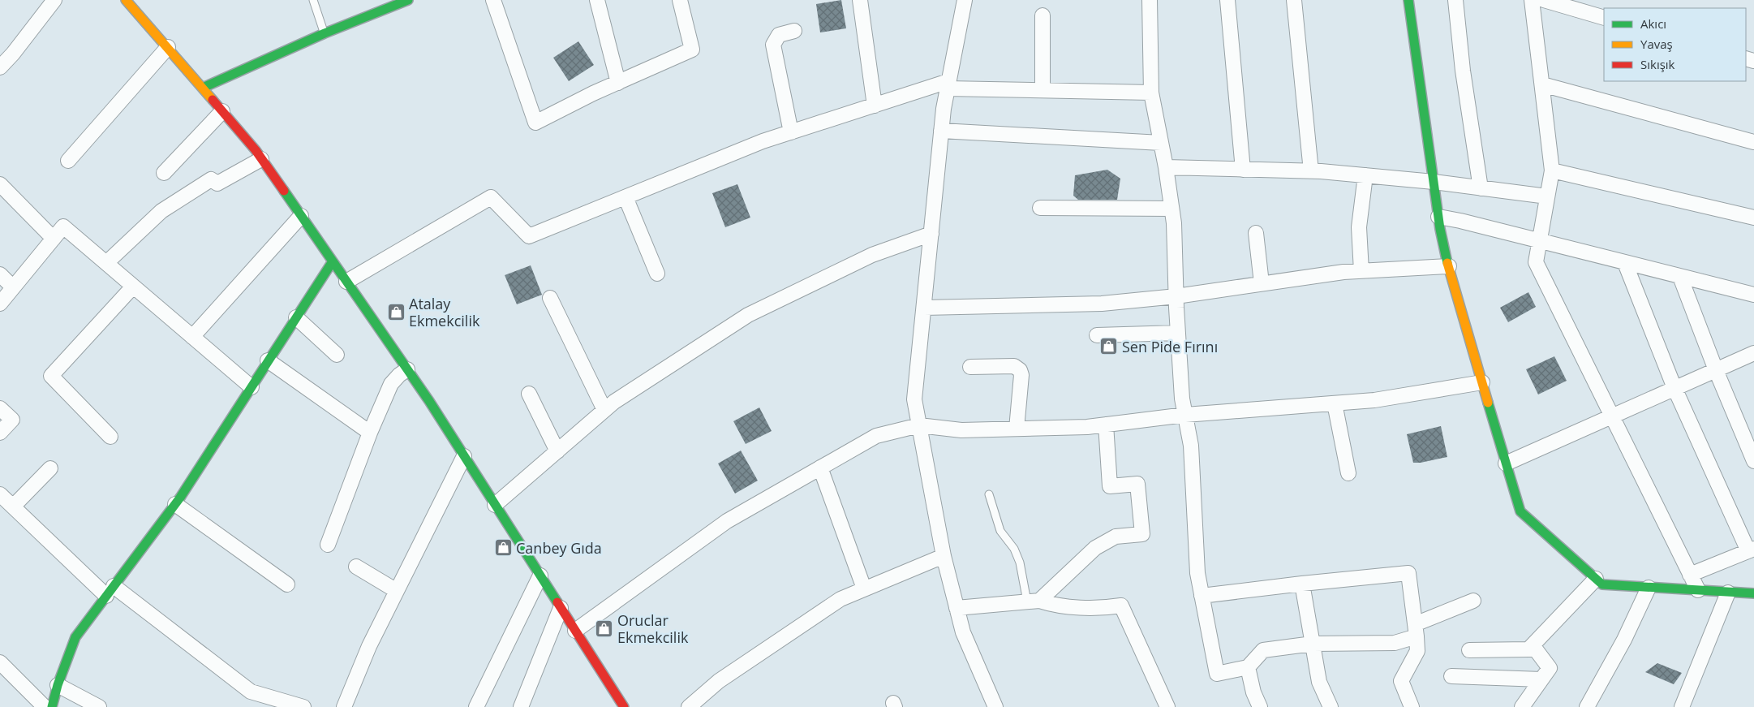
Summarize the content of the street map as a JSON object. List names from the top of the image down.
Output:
{
  "places": {
    "shop": [
      "Atalay Ekmekcilik",
      "Sen Pide Fırını",
      "Canbey Gıda",
      "Oruclar Ekmekcilik"
    ]
  },
  "legend": ["Akıcı", "Yavaş", "Sıkışık"]
}
